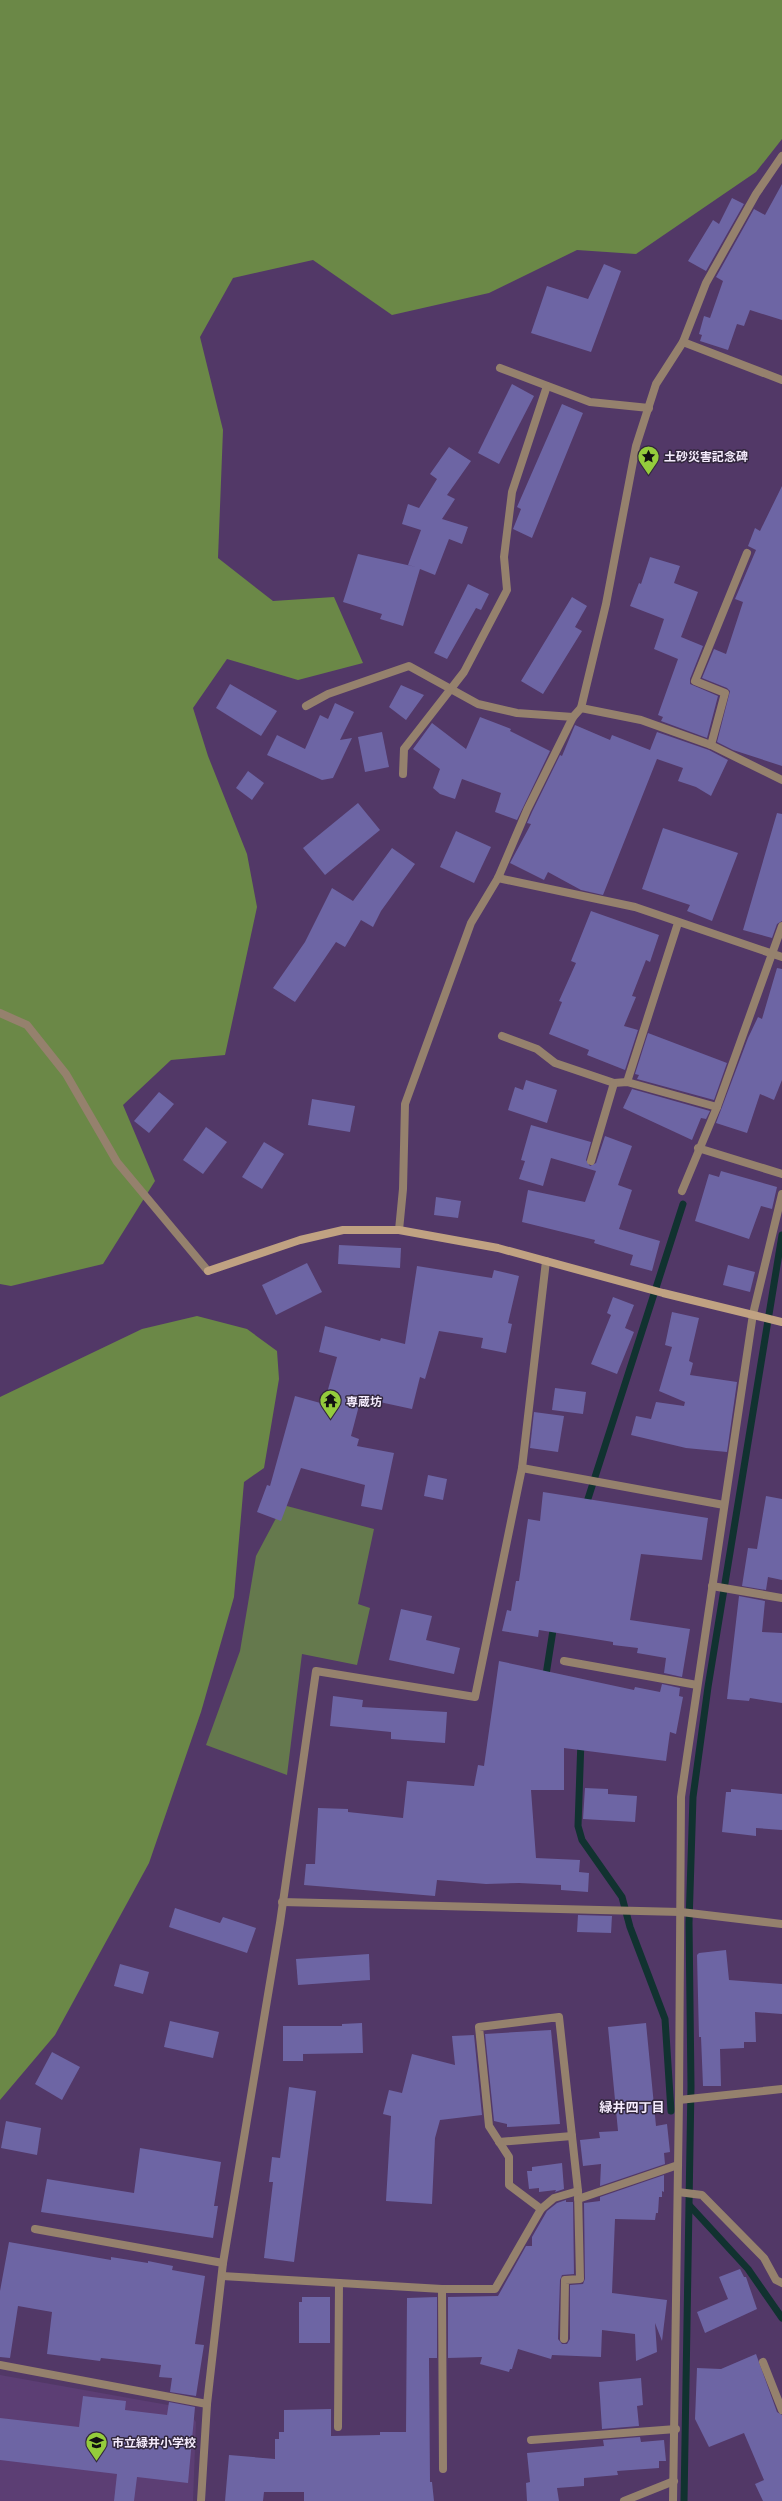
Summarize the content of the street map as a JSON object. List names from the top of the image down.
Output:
{
  "districts": ["緑井四丁目"],
  "places": {
    "place": ["土砂災害記念碑"],
    "temple": ["専蔵坊"],
    "school or university": ["市立緑井小学校"]
  }
}
